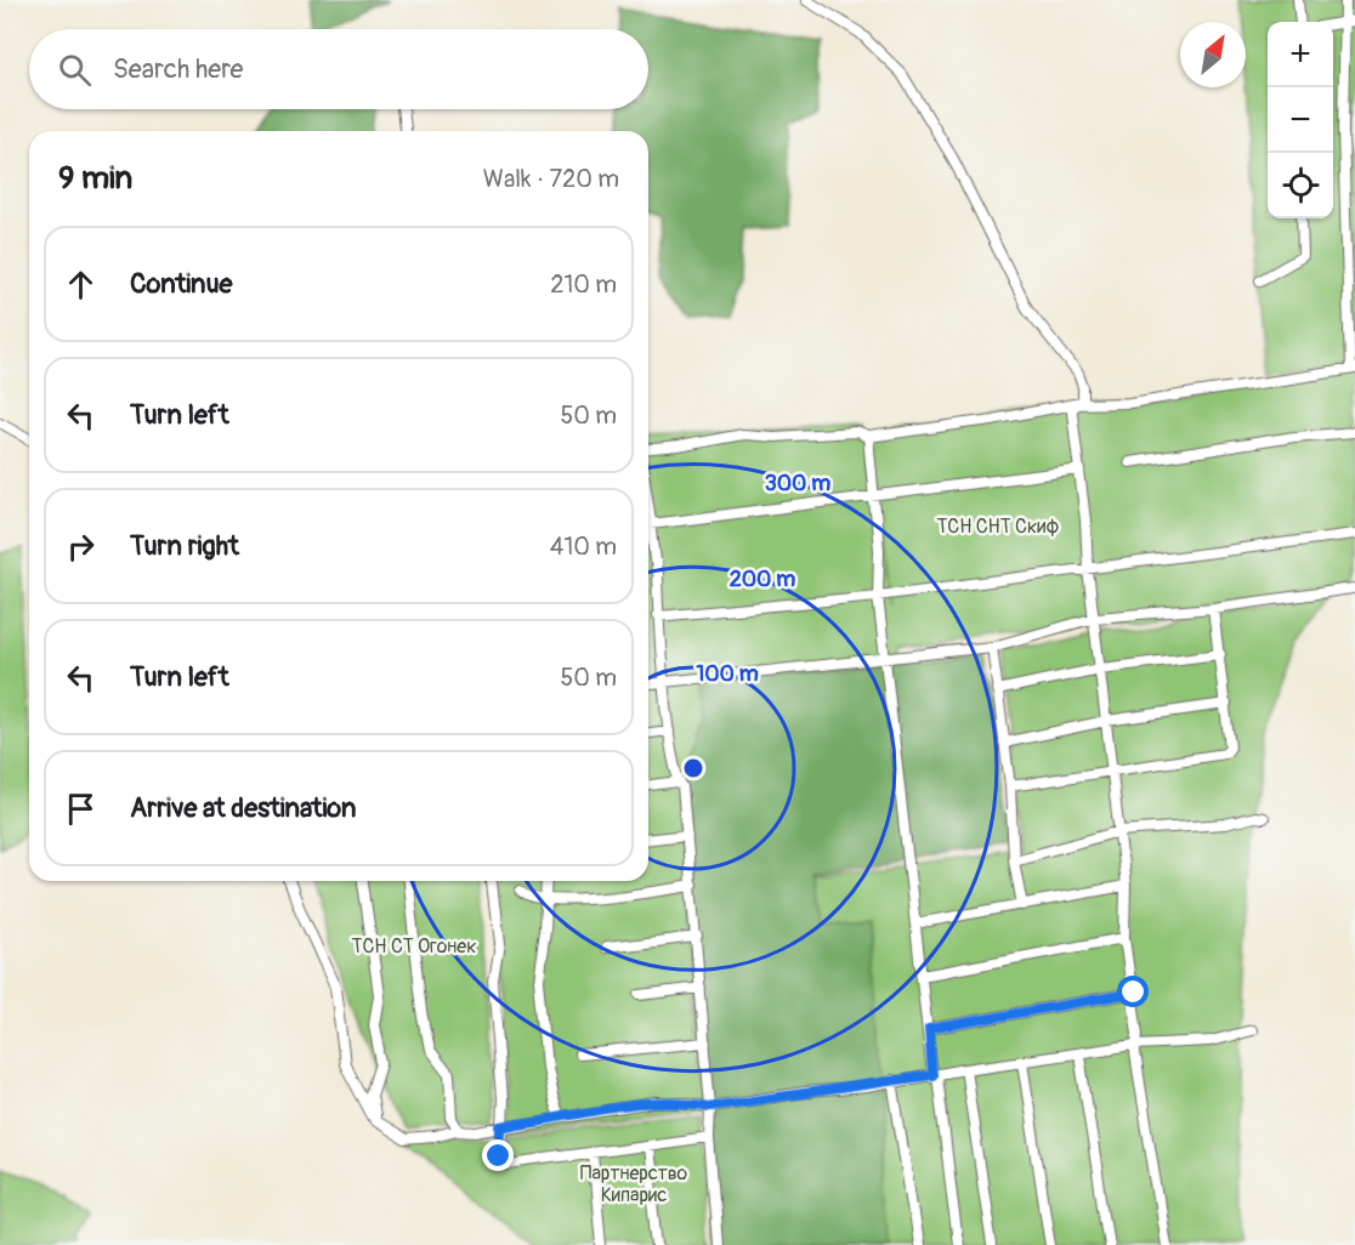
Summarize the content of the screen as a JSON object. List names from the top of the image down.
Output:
{
  "parks": ["ТСН СНТ Скиф", "ТСН СТ Огонек", "Партнерство Кипарис"],
  "north": "top right",
  "page": {
    "map_buttons": ["+", "−"],
    "search": "Search here",
    "heading": ["9 min", "Walk · 720 m"],
    "list": [
      ["Continue", "210 m"],
      ["Turn left", "50 m"],
      ["Turn right", "410 m"],
      ["Turn left", "50 m"],
      "Arrive at destination"
    ]
  },
  "rings": ["300 m", "200 m", "100 m"]
}
